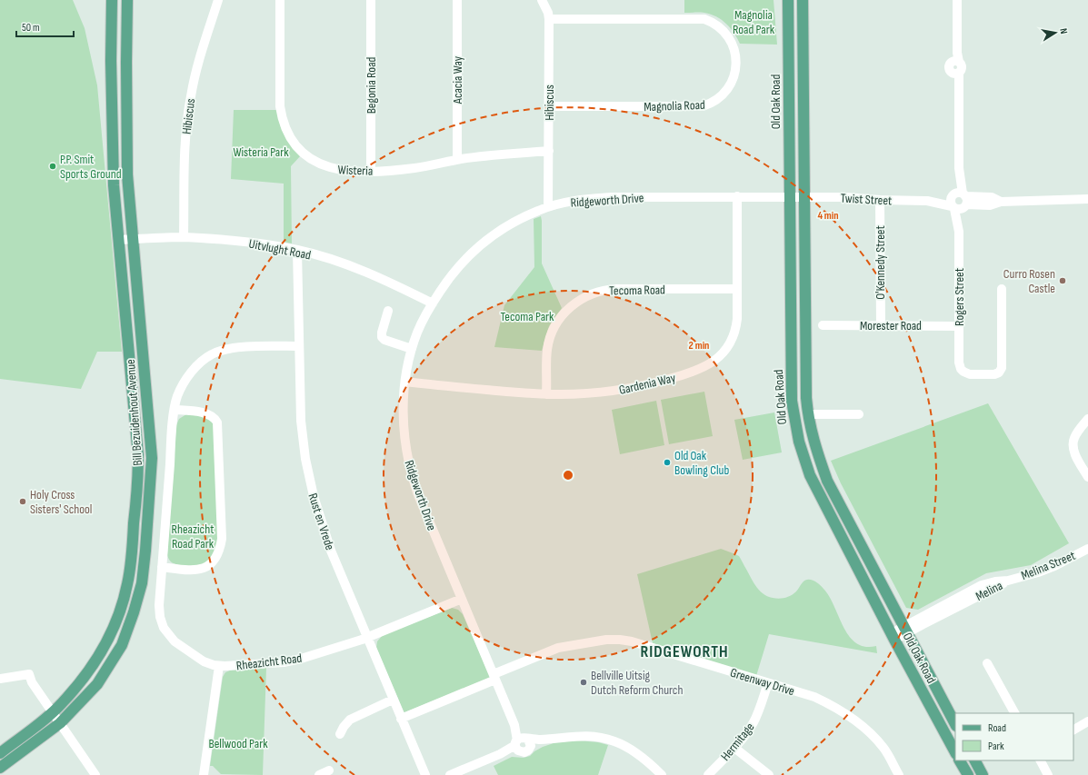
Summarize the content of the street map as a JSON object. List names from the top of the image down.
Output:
{
  "streets": {
    "main road": ["Old Oak Road", "Bill Bezuidenhout Avenue"],
    "street": [
      "Acacia Way",
      "Begonia Road",
      "Hibiscus",
      "Magnolia Road",
      "Wisteria",
      "Twist Street",
      "Ridgeworth Drive",
      "Uitvlught Road",
      "O'Kennedy Street",
      "Tecoma Road",
      "Rogers Street",
      "Morester Road",
      "Gardenia Way",
      "Rust en Vrede",
      "Melina Street",
      "Melina",
      "Rheazicht Road",
      "Greenway Drive",
      "Hermitage"
    ]
  },
  "crossings": [
    ["Acacia Way", "Wisteria"],
    ["Begonia Road", "Wisteria"],
    ["Old Oak Road", "Twist Street"],
    ["Old Oak Road", "Ridgeworth Drive"],
    ["Old Oak Road", "Melina"],
    ["Hibiscus", "Magnolia Road"],
    ["Hibiscus", "Wisteria"],
    ["Hibiscus", "Ridgeworth Drive"],
    ["Hibiscus", "Uitvlught Road"],
    ["Twist Street", "Ridgeworth Drive"],
    ["Twist Street", "O'Kennedy Street"],
    ["Twist Street", "Rogers Street"],
    ["Ridgeworth Drive", "Uitvlught Road"],
    ["Ridgeworth Drive", "Gardenia Way"],
    ["Ridgeworth Drive", "Rheazicht Road"],
    ["Ridgeworth Drive", "Greenway Drive"],
    ["Uitvlught Road", "Bill Bezuidenhout Avenue"],
    ["Uitvlught Road", "Rust en Vrede"],
    ["O'Kennedy Street", "Morester Road"],
    ["Tecoma Road", "Gardenia Way"],
    ["Rogers Street", "Morester Road"],
    ["Rust en Vrede", "Rheazicht Road"],
    ["Rust en Vrede", "Greenway Drive"],
    ["Melina Street", "Melina"],
    ["Greenway Drive", "Hermitage"]
  ],
  "districts": ["RIDGEWORTH"],
  "parks": [
    "Magnolia Road Park",
    "Wisteria Park",
    "Tecoma Park",
    "Rheazicht Road Park",
    "Bellwood Park"
  ],
  "places": [
    "P.P. Smit Sports Ground",
    "Curro Rosen Castle",
    "Old Oak Bowling Club",
    "Holy Cross Sisters' School",
    "Bellville Uitsig Dutch Reform Church"
  ],
  "legend": ["Road", "Park"],
  "scale_bar": "50 m",
  "north": "right",
  "rings": ["4 min", "2 min"]
}
